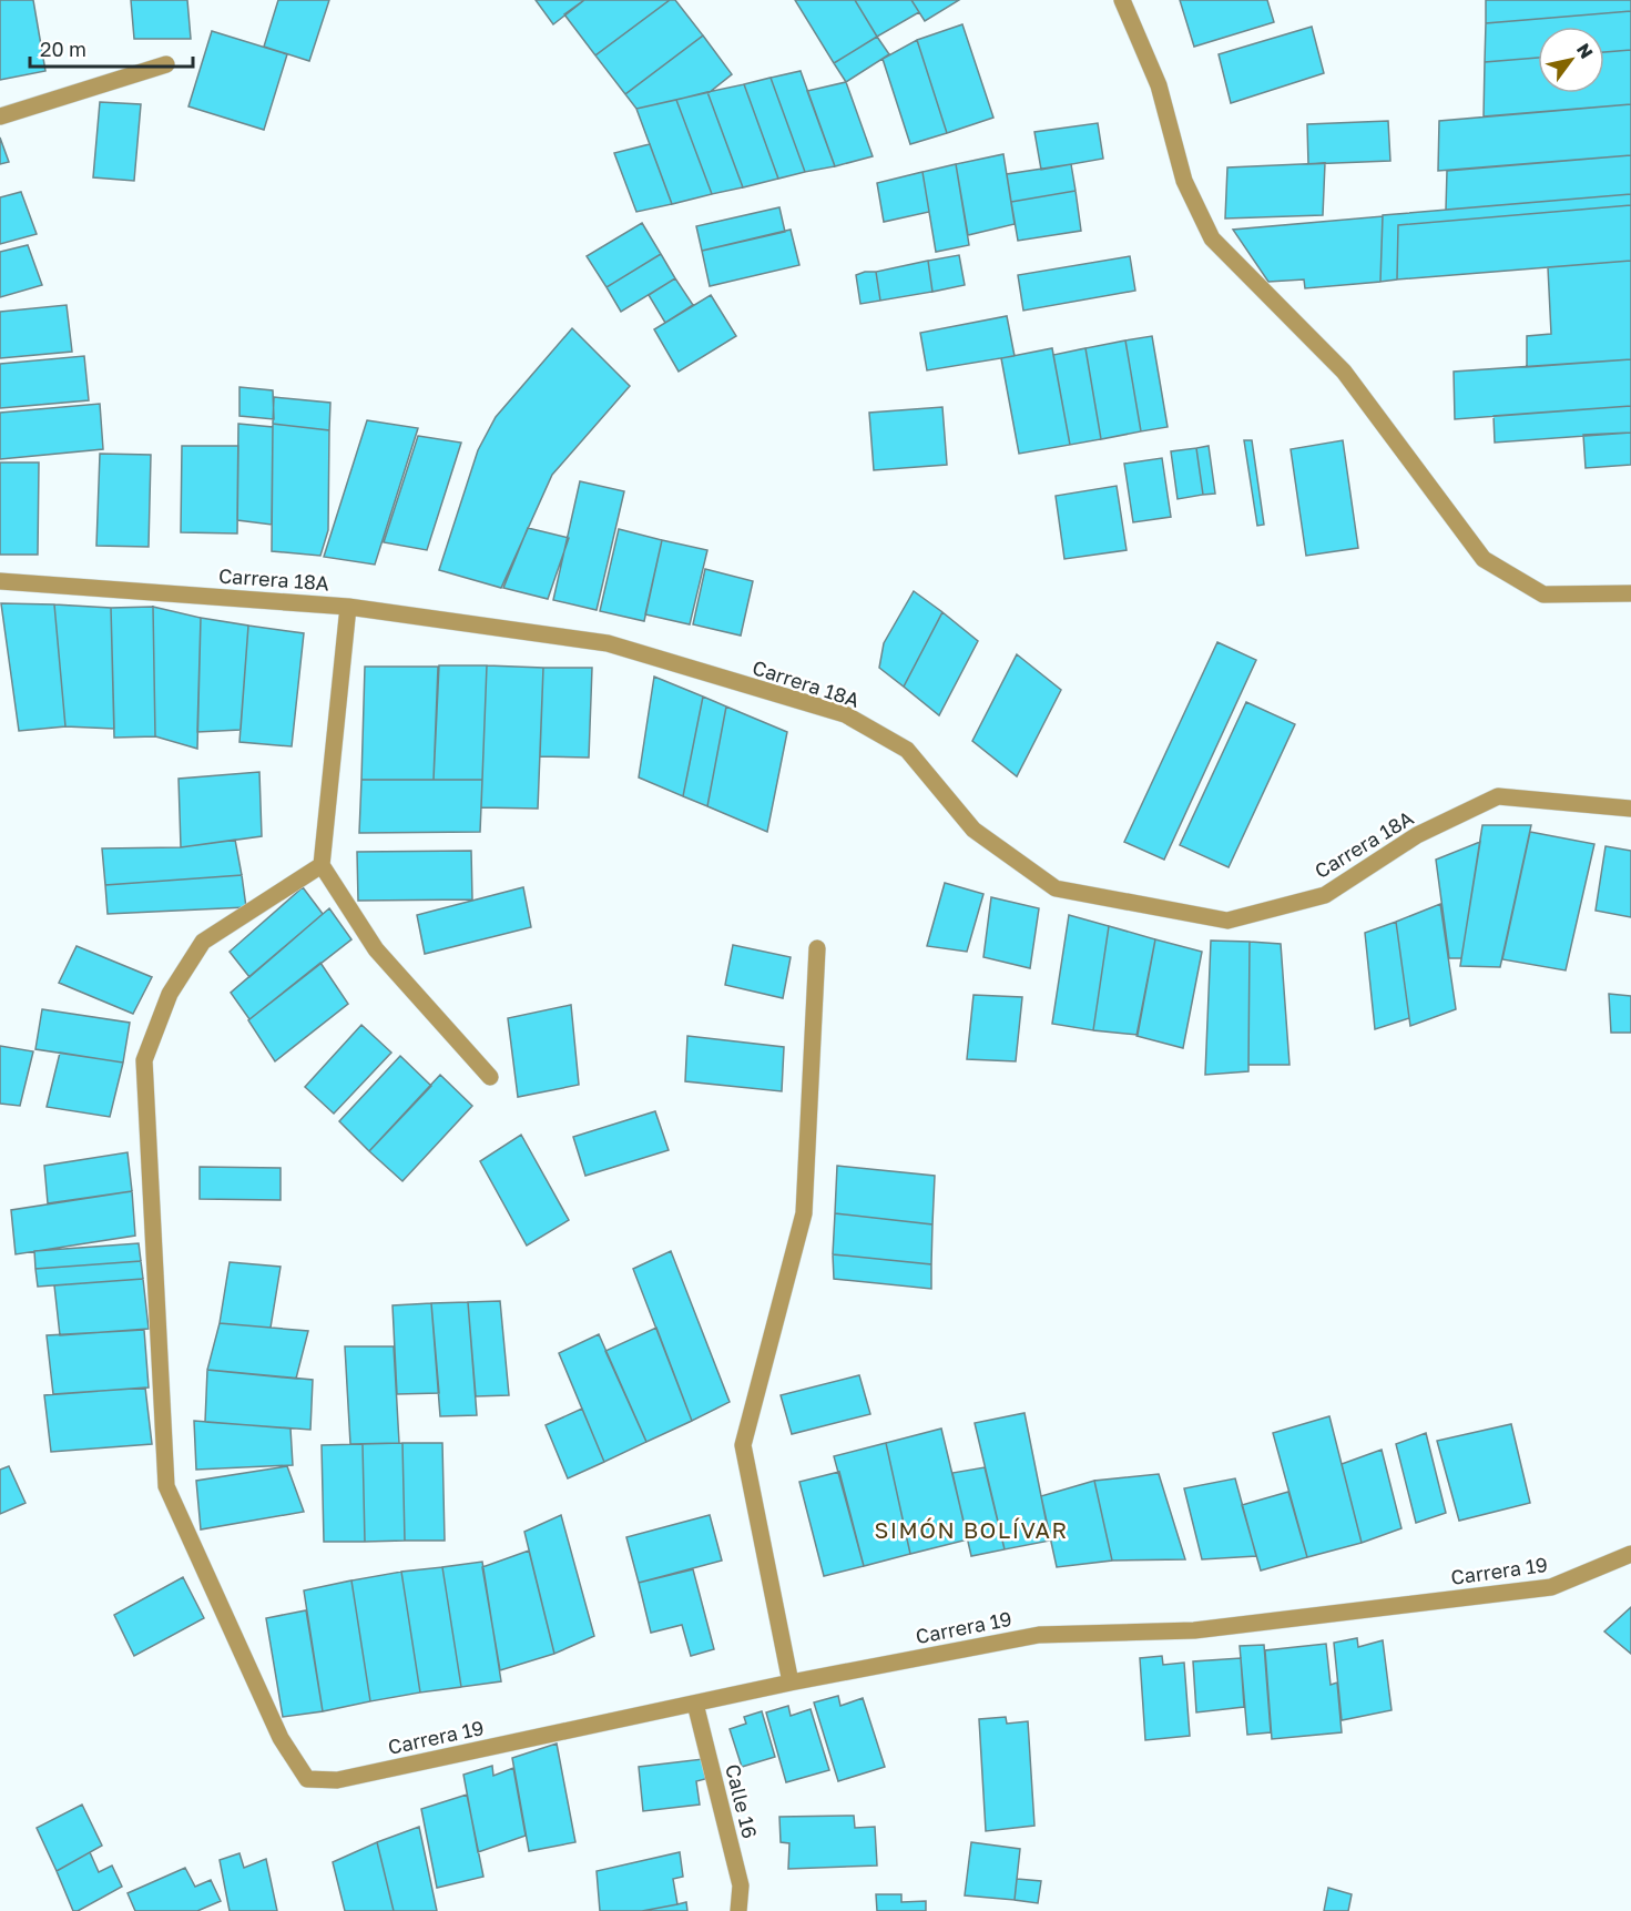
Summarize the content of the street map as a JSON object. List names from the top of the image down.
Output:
{
  "streets": {
    "street": ["Carrera 18A", "Carrera 19", "Calle 16"]
  },
  "crossings": [
    ["Carrera 19", "Calle 16"]
  ],
  "districts": ["SIMÓN BOLÍVAR"],
  "scale_bar": "20 m",
  "north": "top right"
}
